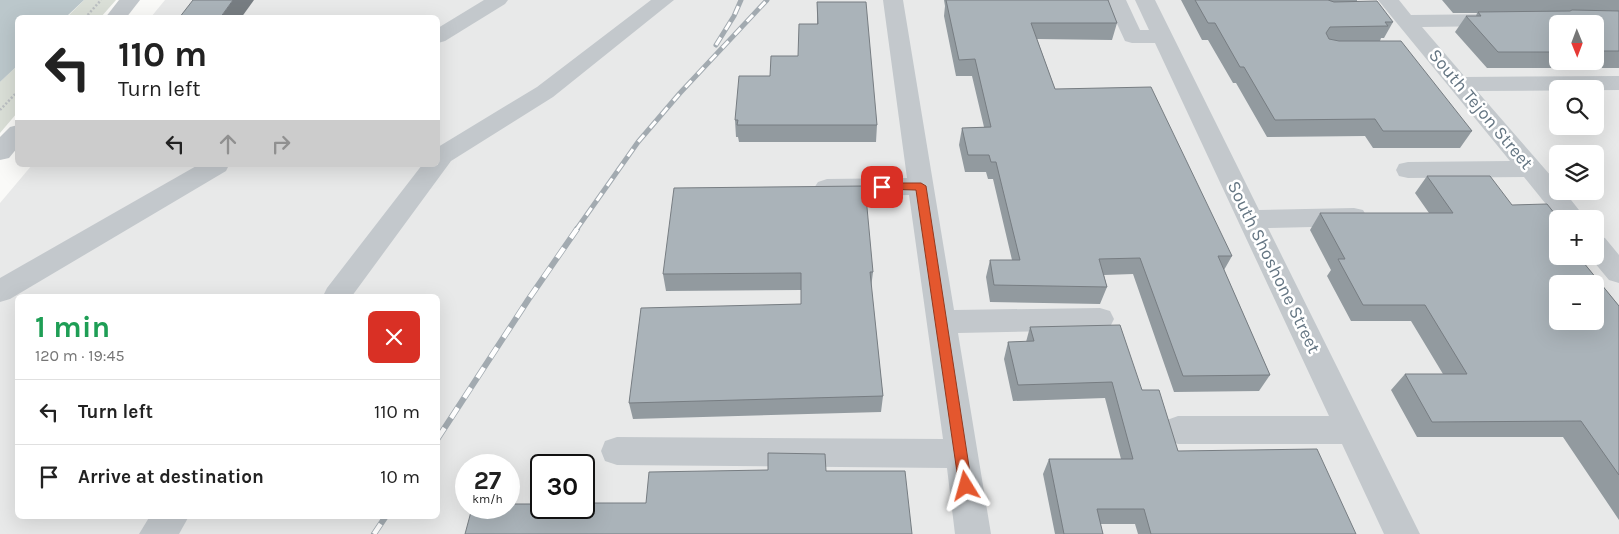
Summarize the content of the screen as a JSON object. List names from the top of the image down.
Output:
{
  "streets": {
    "street": ["South Tejon Street", "South Shoshone Street"]
  },
  "north": "bottom",
  "page": {
    "map_buttons": ["+", "−"],
    "turn": ["110 m", "Turn left"],
    "heading": ["1 min", "120 m · 19:45"],
    "list": [
      {
        "name": "Turn left",
        "value": "110 m"
      },
      {
        "name": "Arrive at destination",
        "value": "10 m"
      }
    ],
    "speed": "27 km/h",
    "limit": "30"
  }
}
